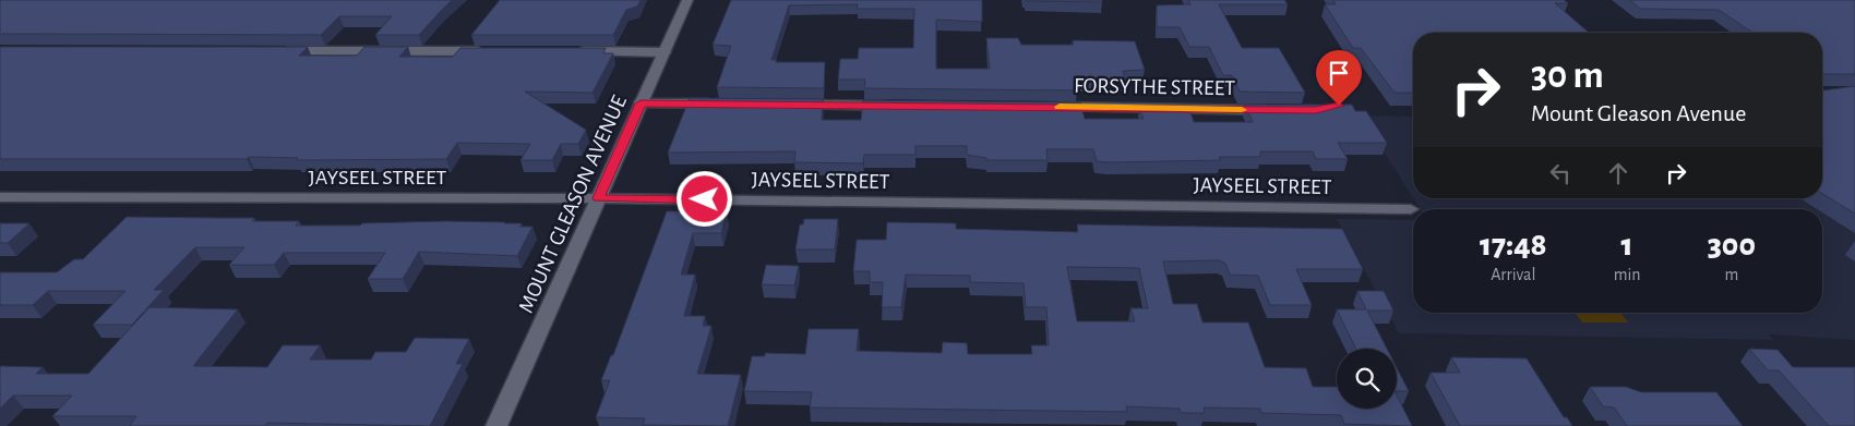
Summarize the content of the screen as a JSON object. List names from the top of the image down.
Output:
{
  "streets": {
    "street": ["FORSYTHE STREET", "JAYSEEL STREET", "MOUNT GLEASON AVENUE"]
  },
  "crossings": [
    ["JAYSEEL STREET", "MOUNT GLEASON AVENUE"]
  ],
  "page": {
    "turn": ["30 m", "Mount Gleason Avenue"],
    "eta": [
      "17:48",
      "Arrival",
      "1",
      "min",
      "300",
      "m"
    ]
  }
}
